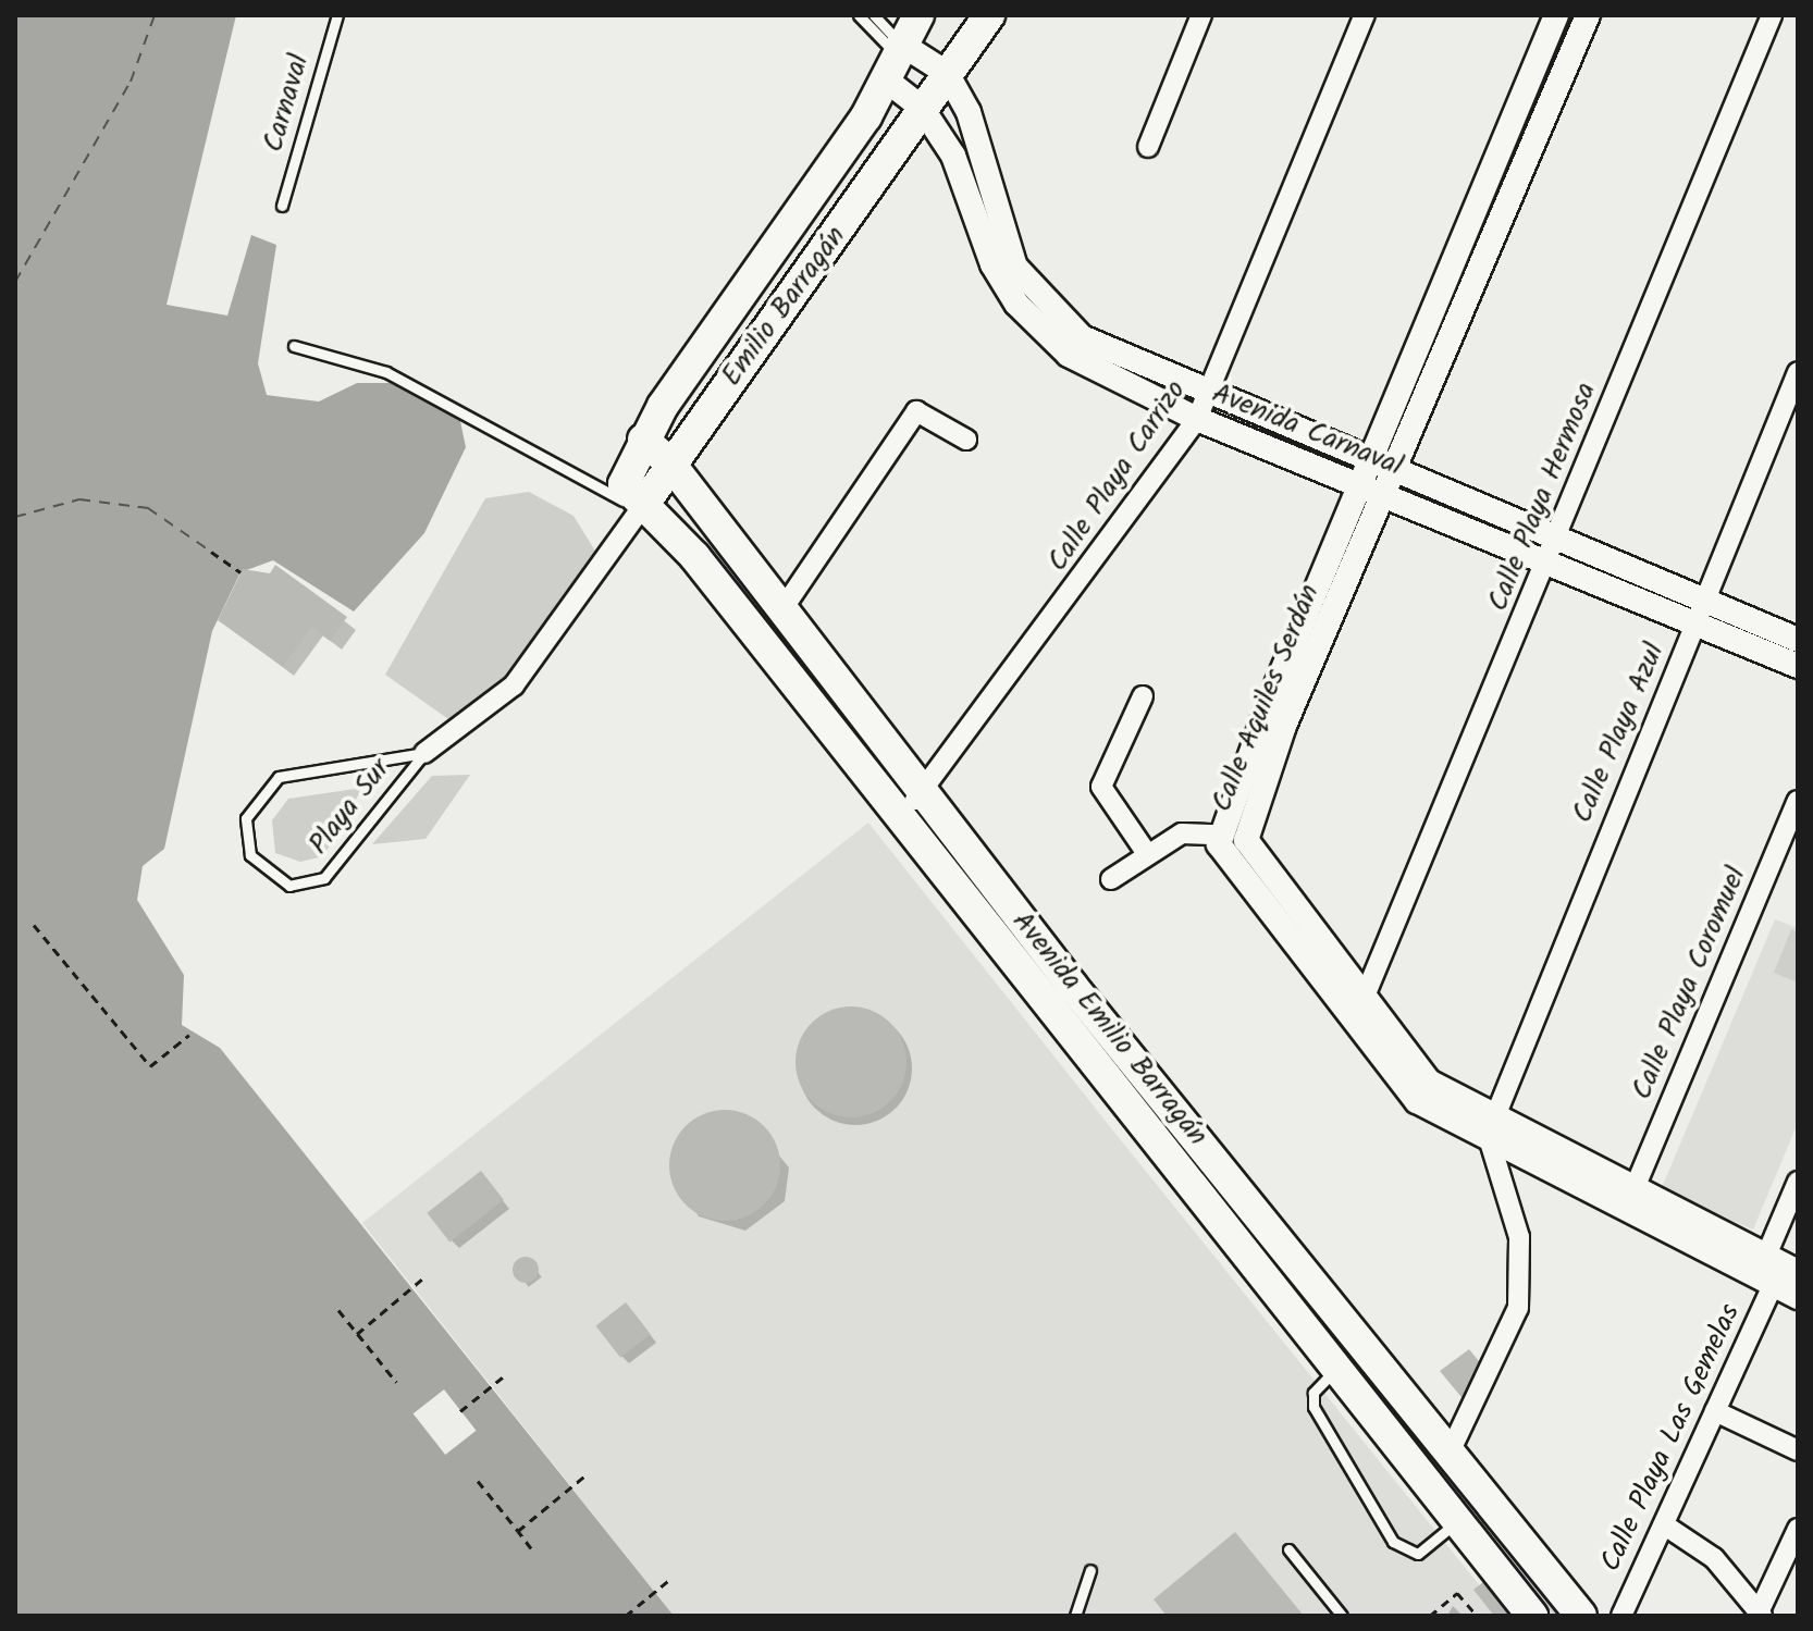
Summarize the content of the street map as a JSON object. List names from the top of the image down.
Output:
{
  "streets": {
    "main road": ["Emilio Barragán", "Avenida Emilio Barragán"],
    "street": [
      "Avenida Carnaval",
      "Calle Playa Carrizo",
      "Calle Playa Hermosa",
      "Calle Aquiles Serdán",
      "Calle Playa Azul",
      "Calle Playa Coromuel",
      "Calle Playa Las Gemelas"
    ],
    "lane": ["Carnaval", "Playa Sur"]
  },
  "crossings": [
    ["Emilio Barragán", "Avenida Carnaval"],
    ["Emilio Barragán", "Avenida Emilio Barragán"],
    ["Avenida Carnaval", "Calle Playa Carrizo"],
    ["Avenida Carnaval", "Calle Playa Hermosa"],
    ["Avenida Carnaval", "Calle Aquiles Serdán"],
    ["Avenida Carnaval", "Calle Playa Azul"],
    ["Calle Playa Carrizo", "Avenida Emilio Barragán"],
    ["Calle Playa Hermosa", "Calle Aquiles Serdán"],
    ["Calle Aquiles Serdán", "Calle Playa Azul"],
    ["Calle Aquiles Serdán", "Calle Playa Coromuel"],
    ["Calle Aquiles Serdán", "Calle Playa Las Gemelas"]
  ]
}
